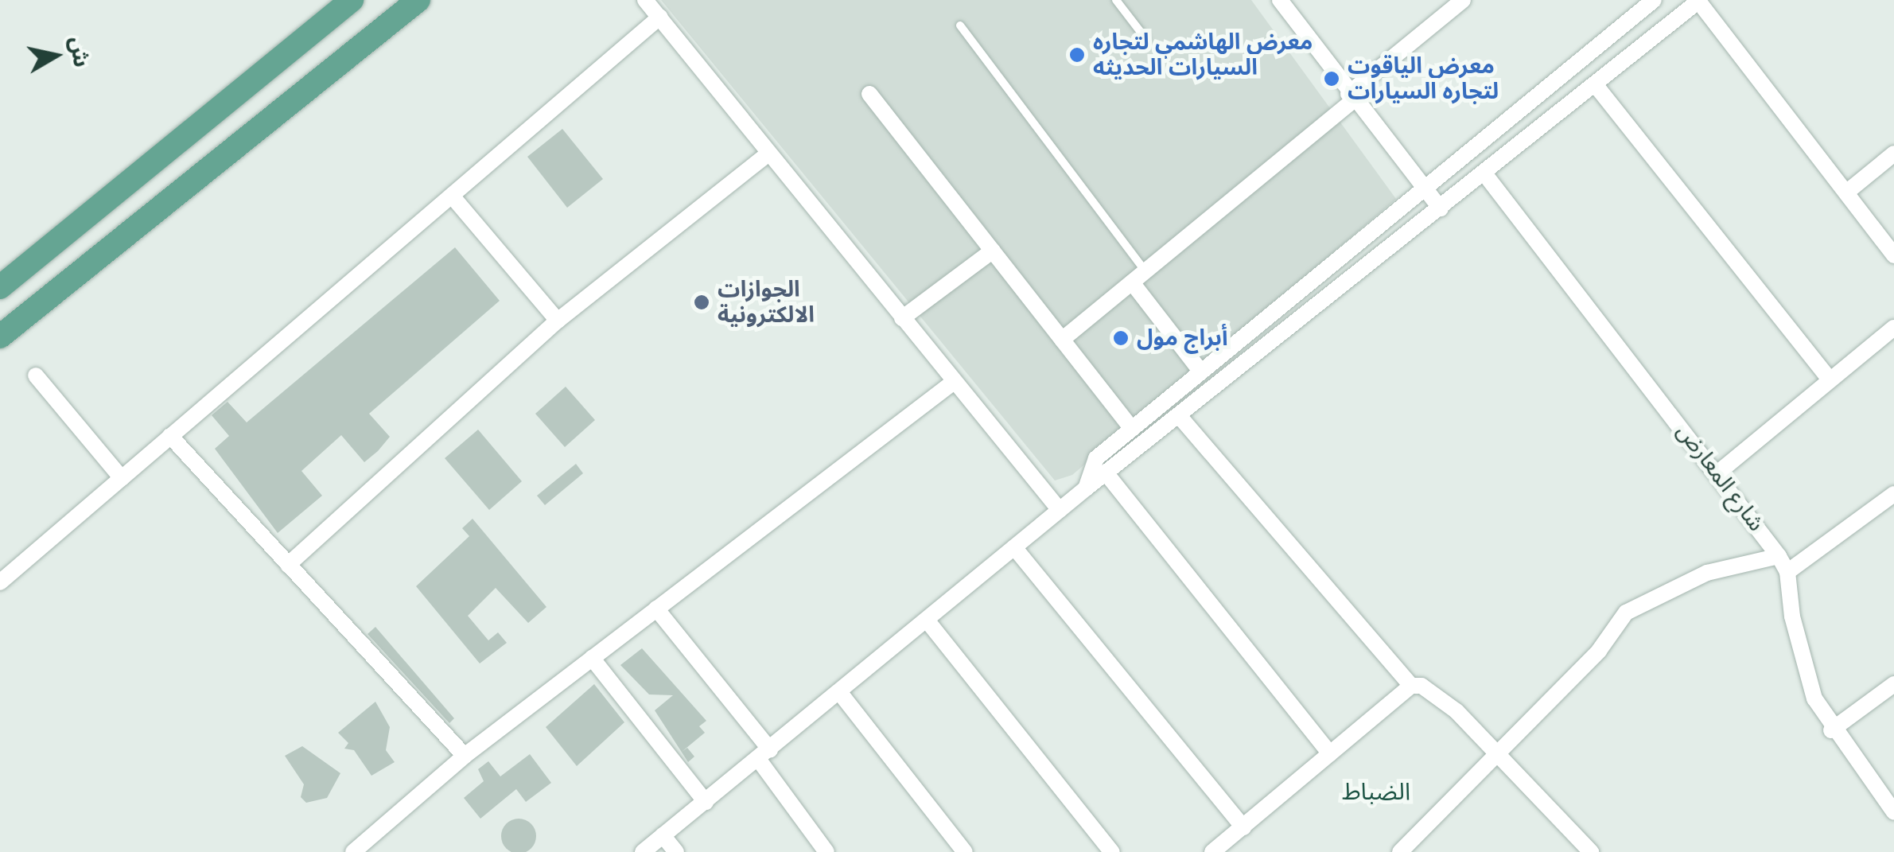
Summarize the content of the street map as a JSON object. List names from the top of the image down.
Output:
{
  "streets": {
    "street": ["شارع المعارض"]
  },
  "districts": ["الضباط"],
  "places": [
    "معرض الهاشمي لتجاره السيارات الحديثه",
    "معرض الياقوت لتجاره السيارات",
    "الجوازات الالكترونية",
    "أبراج مول"
  ],
  "north": "right"
}
